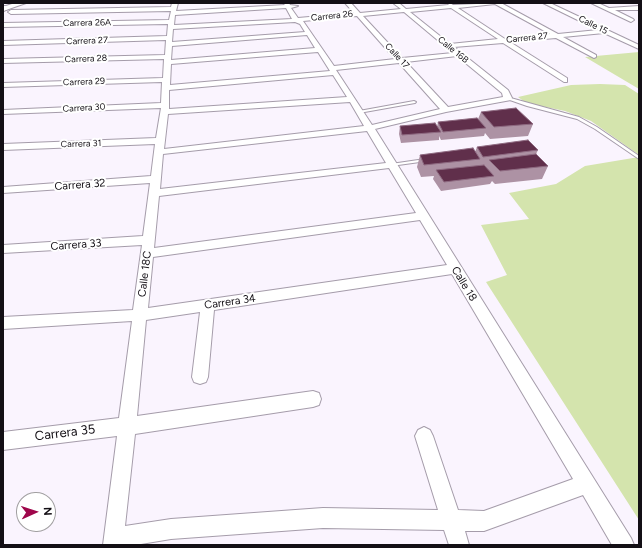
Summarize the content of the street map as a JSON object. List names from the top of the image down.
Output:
{
  "streets": {
    "street": [
      "Carrera 26",
      "Carrera 26A",
      "Calle 15",
      "Carrera 27",
      "Calle 16B",
      "Calle 17",
      "Carrera 28",
      "Carrera 29",
      "Carrera 30",
      "Carrera 31",
      "Carrera 32",
      "Carrera 33",
      "Calle 18C",
      "Calle 18",
      "Carrera 34",
      "Carrera 35"
    ]
  },
  "crossings": [
    ["Carrera 26", "Carrera 26A"],
    ["Carrera 26", "Carrera 27"],
    ["Carrera 26", "Calle 16B"],
    ["Carrera 26", "Calle 17"],
    ["Carrera 26", "Carrera 28"],
    ["Carrera 26", "Calle 18C"],
    ["Carrera 26", "Calle 18"],
    ["Carrera 26A", "Carrera 27"],
    ["Carrera 26A", "Carrera 28"],
    ["Carrera 26A", "Calle 18C"],
    ["Calle 15", "Carrera 27"],
    ["Carrera 27", "Calle 16B"],
    ["Carrera 27", "Carrera 28"],
    ["Carrera 27", "Calle 18C"],
    ["Carrera 27", "Calle 18"],
    ["Calle 16B", "Carrera 29"],
    ["Calle 16B", "Carrera 31"],
    ["Calle 17", "Carrera 29"],
    ["Calle 17", "Carrera 31"],
    ["Carrera 28", "Calle 18C"],
    ["Carrera 29", "Calle 18C"],
    ["Carrera 29", "Calle 18"],
    ["Carrera 30", "Calle 18C"],
    ["Carrera 30", "Calle 18"],
    ["Carrera 31", "Calle 18C"],
    ["Carrera 31", "Calle 18"],
    ["Carrera 32", "Calle 18C"],
    ["Carrera 33", "Calle 18C"],
    ["Carrera 33", "Calle 18"],
    ["Calle 18C", "Carrera 34"],
    ["Calle 18C", "Carrera 35"],
    ["Calle 18", "Carrera 34"]
  ],
  "north": "right"
}
